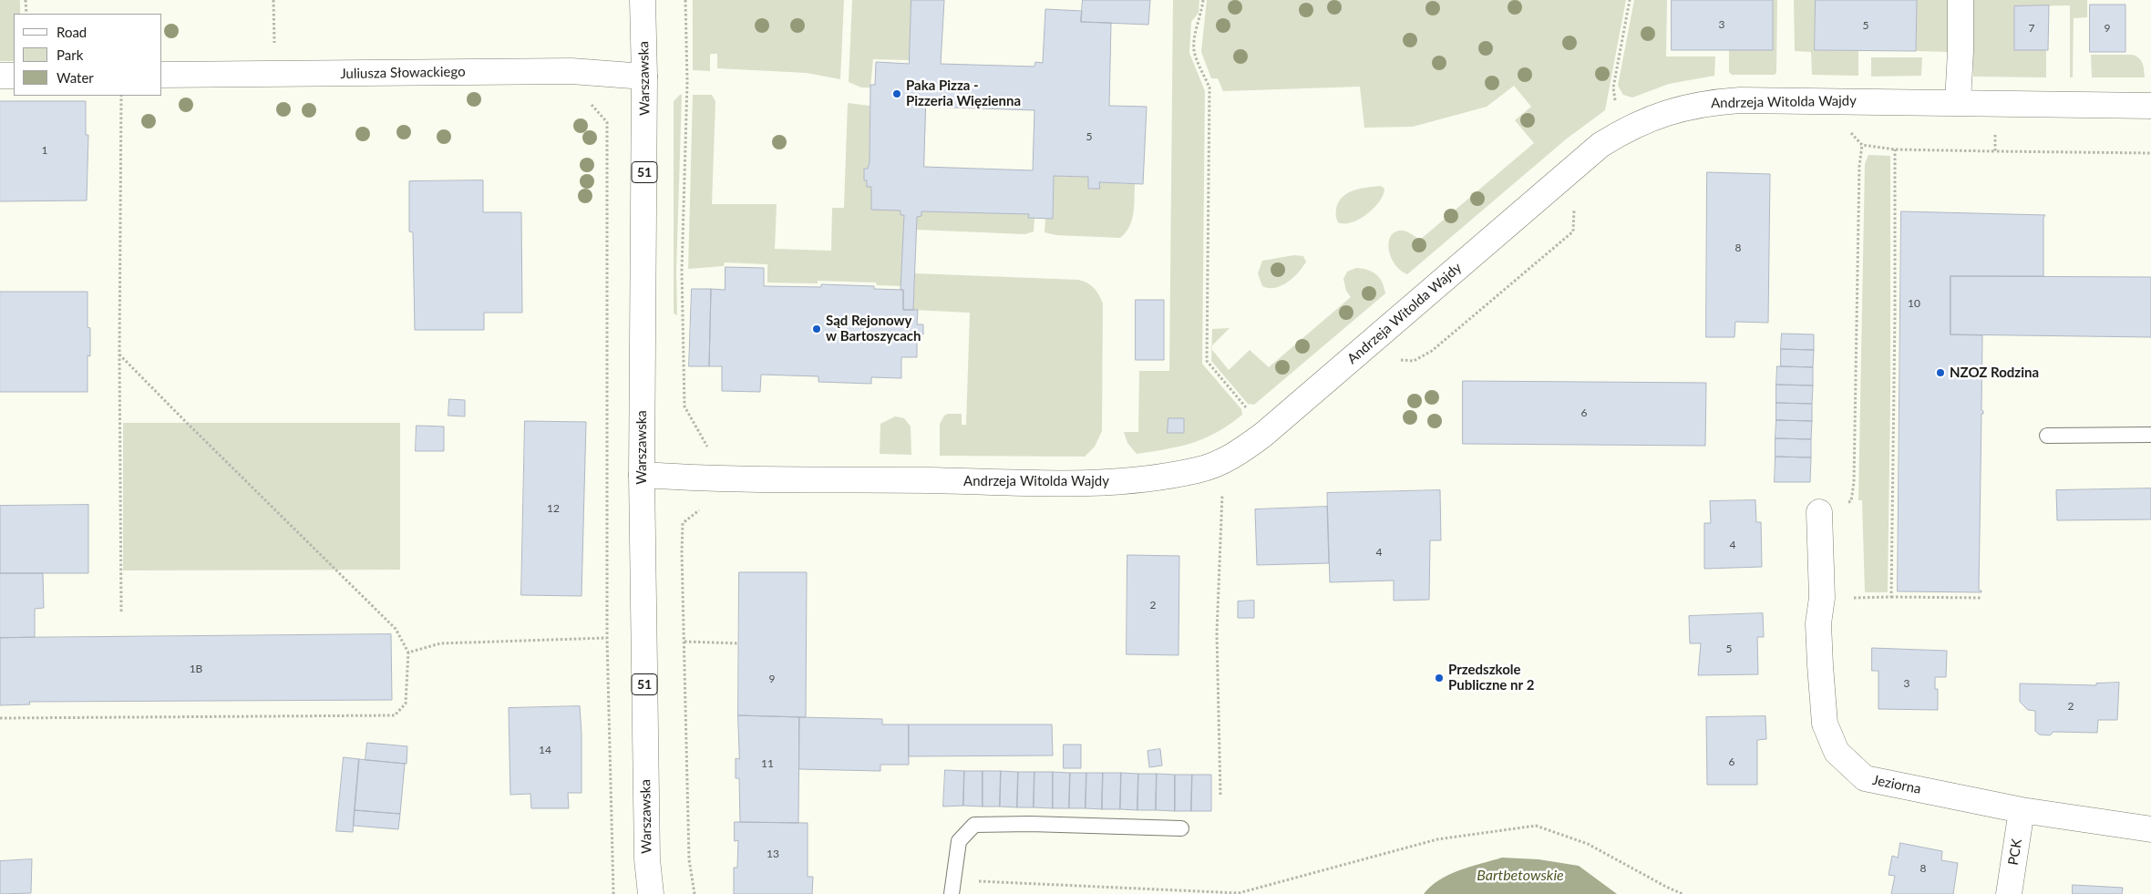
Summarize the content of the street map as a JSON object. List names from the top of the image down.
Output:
{
  "streets": {
    "street": [
      "Juliusza Słowackiego",
      "Warszawska",
      "Andrzeja Witolda Wajdy",
      "51",
      "Jeziorna",
      "PCK"
    ]
  },
  "crossings": [
    ["Juliusza Słowackiego", "Warszawska"],
    ["Warszawska", "Andrzeja Witolda Wajdy"],
    ["Jeziorna", "PCK"]
  ],
  "water": ["Bartbetowskie"],
  "places": [
    "Paka Pizza - Pizzeria Więzienna",
    "Sąd Rejonowy w Bartoszycach",
    "NZOZ Rodzina",
    "Przedszkole Publiczne nr 2"
  ],
  "house_numbers": [
    "3",
    "5",
    "7",
    "9",
    "5",
    "1",
    "8",
    "10",
    "6",
    "12",
    "4",
    "4",
    "2",
    "5",
    "1B",
    "9",
    "3",
    "2",
    "14",
    "6",
    "11",
    "13",
    "8"
  ],
  "legend": ["Road", "Park", "Water"]
}
